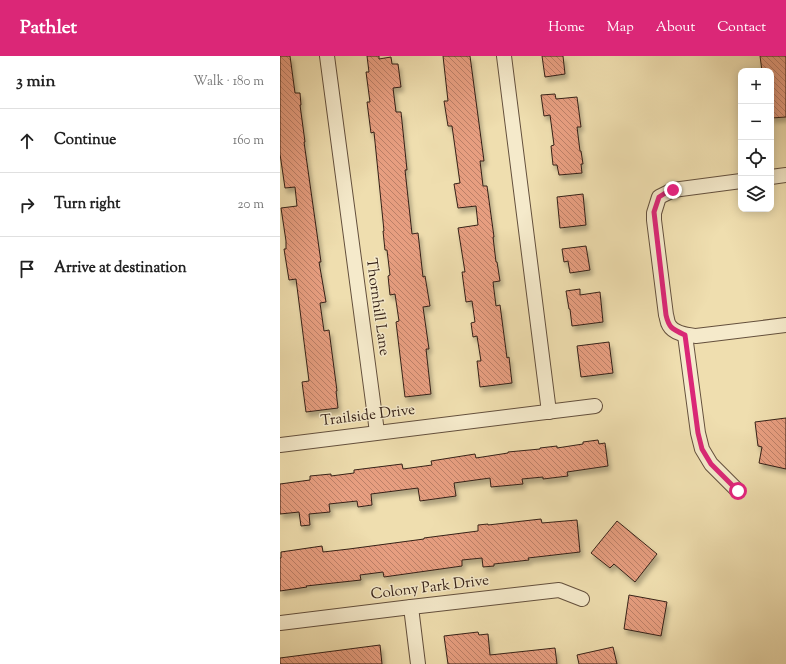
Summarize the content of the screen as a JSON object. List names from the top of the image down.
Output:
{
  "streets": {
    "street": ["Thornhill Lane", "Trailside Drive", "Colony Park Drive"]
  },
  "crossings": [
    ["Thornhill Lane", "Trailside Drive"]
  ],
  "page": {
    "header": "Pathlet",
    "nav": [
      "Home",
      "Map",
      "About",
      "Contact"
    ],
    "heading": ["3 min", "Walk · 180 m"],
    "map_buttons": ["+", "−"],
    "list": [
      ["Continue", "160 m"],
      ["Turn right", "20 m"],
      "Arrive at destination"
    ]
  }
}
